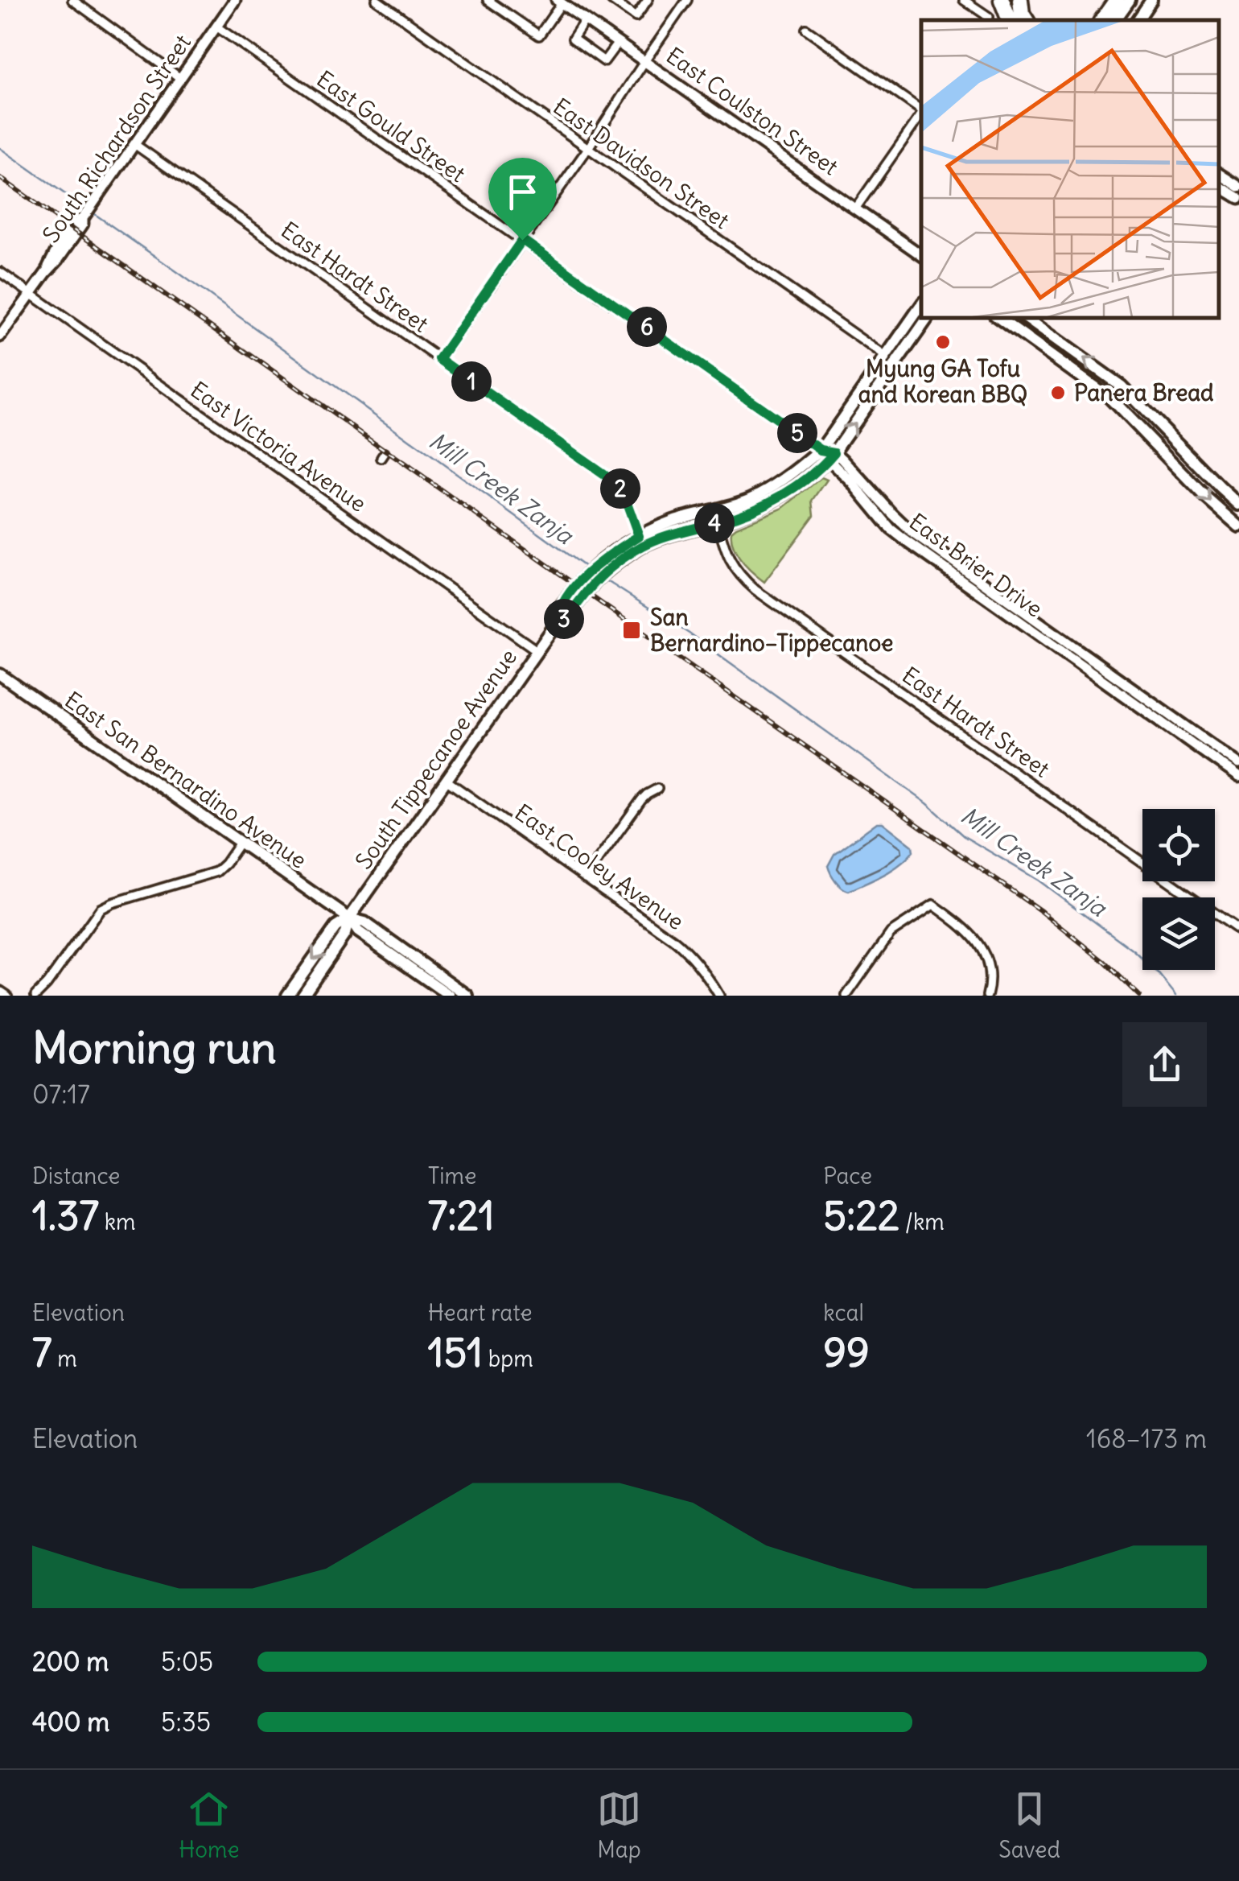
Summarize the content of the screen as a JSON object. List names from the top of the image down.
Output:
{
  "streets": {
    "main road": ["South Tippecanoe Avenue", "East San Bernardino Avenue"],
    "street": [
      "East Coulston Street",
      "East Gould Street",
      "South Richardson Street",
      "East Davidson Street",
      "East Hardt Street",
      "East Victoria Avenue",
      "East Brier Drive",
      "East Cooley Avenue"
    ]
  },
  "crossings": [
    ["East Gould Street", "South Richardson Street"],
    ["East Gould Street", "East Brier Drive"],
    ["East Gould Street", "South Tippecanoe Avenue"],
    ["South Richardson Street", "East Hardt Street"],
    ["South Richardson Street", "East Victoria Avenue"],
    ["East Davidson Street", "South Tippecanoe Avenue"],
    ["East Hardt Street", "South Tippecanoe Avenue"],
    ["East Victoria Avenue", "South Tippecanoe Avenue"],
    ["East Brier Drive", "South Tippecanoe Avenue"],
    ["South Tippecanoe Avenue", "East San Bernardino Avenue"],
    ["South Tippecanoe Avenue", "East Cooley Avenue"]
  ],
  "water": ["Mill Creek Zanja"],
  "places": {
    "other": ["Myung GA Tofu and Korean BBQ", "Panera Bread"],
    "transit": ["San Bernardino–Tippecanoe"]
  },
  "page": {
    "pins": [
      "6",
      "1",
      "5",
      "2",
      "4",
      "3"
    ],
    "heading": ["Morning run", "07:17"],
    "stats": [
      ["Distance", "1.37 km"],
      ["Time", "7:21"],
      ["Pace", "5:22 /km"],
      ["Elevation", "7 m"],
      ["Heart rate", "151 bpm"],
      ["kcal", "99"]
    ],
    "chart": ["Elevation", "168–173 m"],
    "list": [
      {
        "name": "200 m",
        "note": "5:05"
      },
      {
        "name": "400 m",
        "note": "5:35"
      }
    ],
    "tabs": ["Home", "Map", "Saved"]
  }
}
